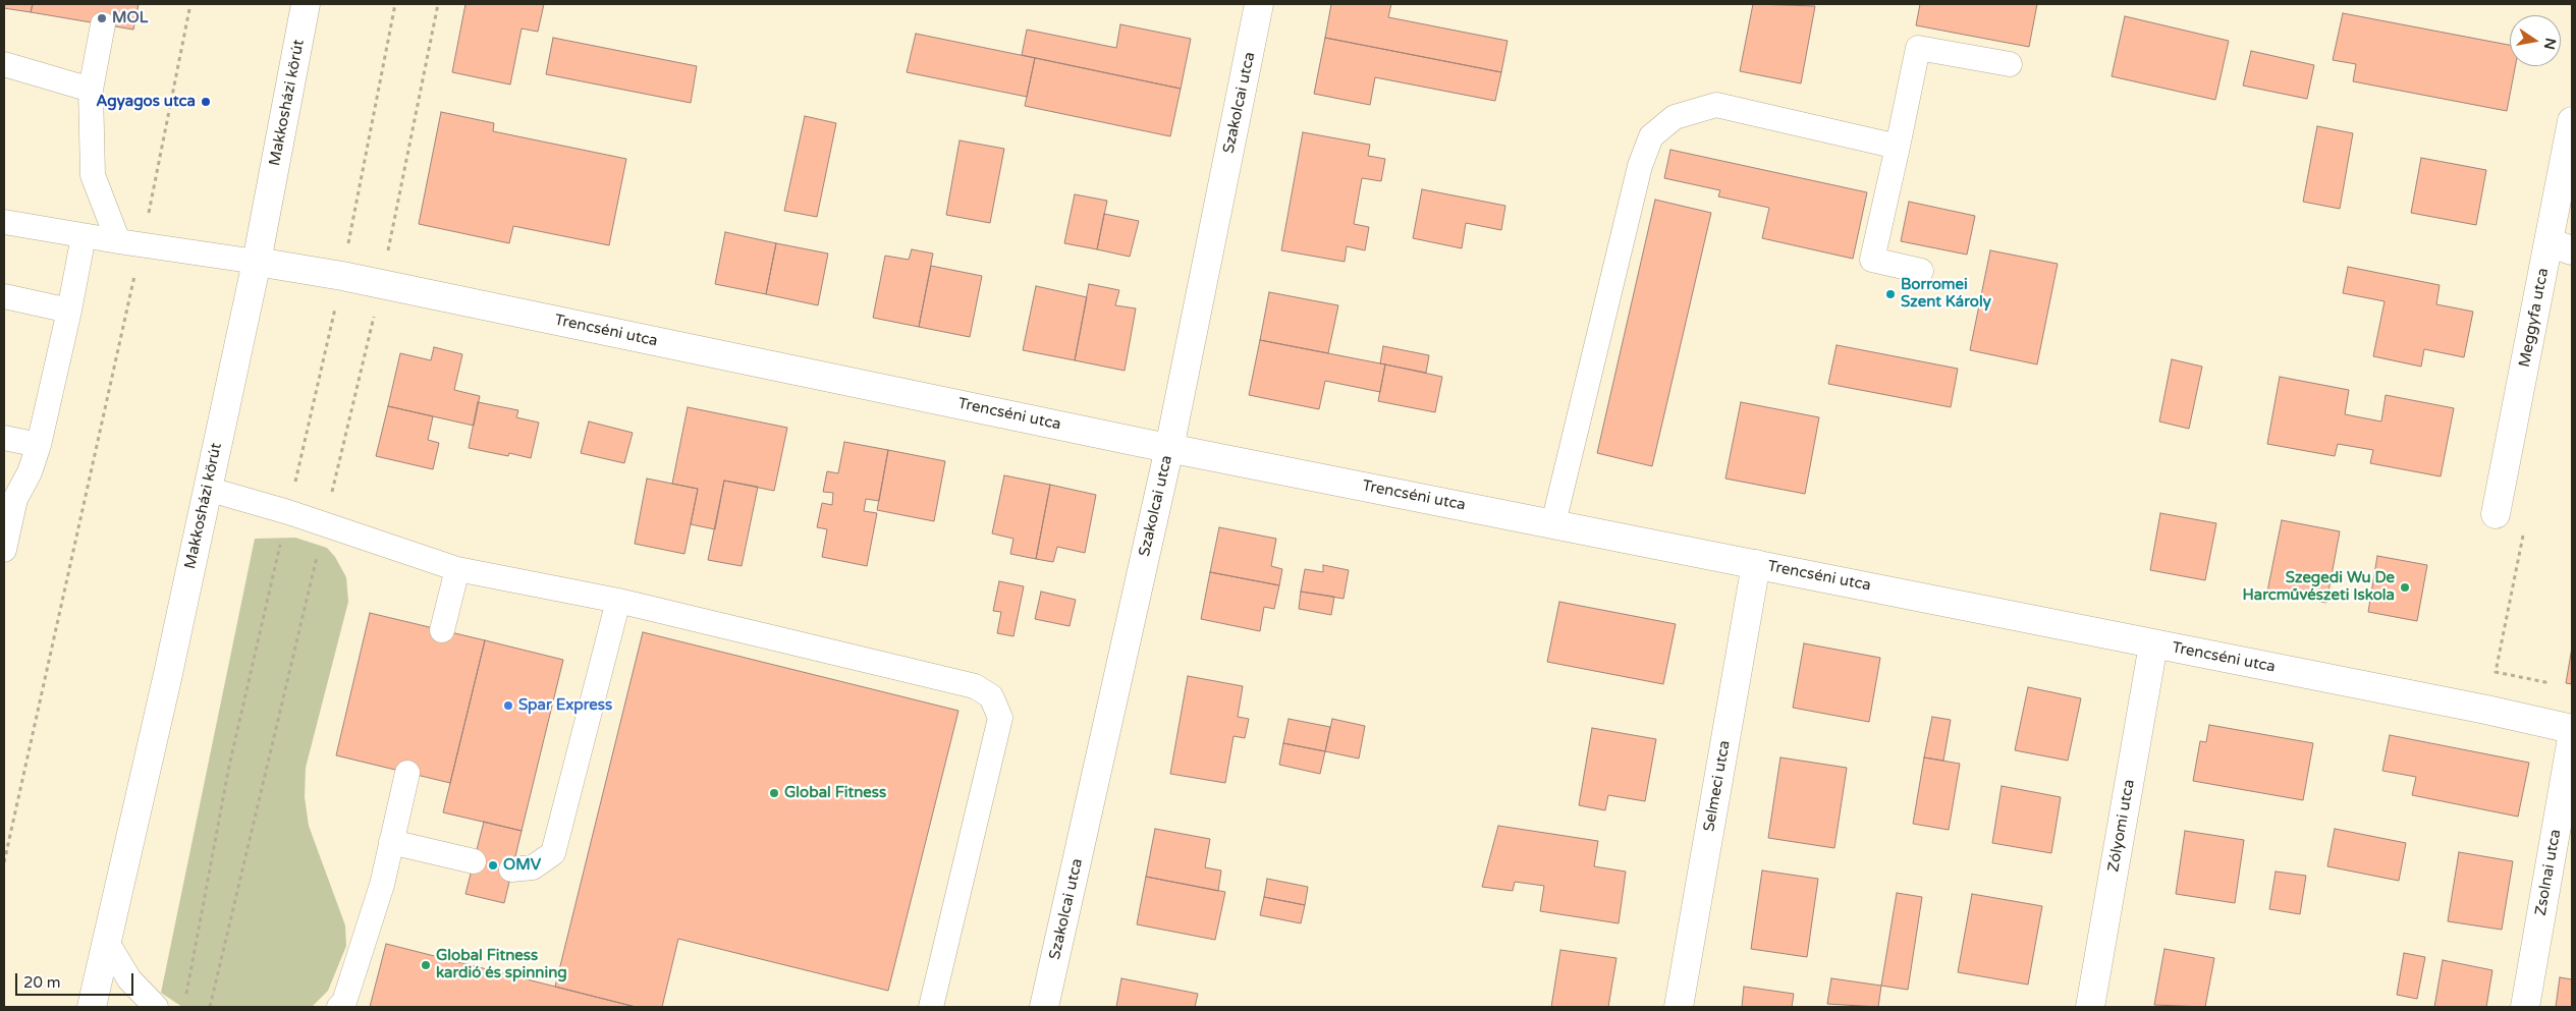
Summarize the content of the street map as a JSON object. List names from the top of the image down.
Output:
{
  "streets": {
    "street": [
      "Makkosházi körút",
      "Szakolcai utca",
      "Meggyfa utca",
      "Trencséni utca",
      "Selmeci utca",
      "Zólyomi utca",
      "Zsolnai utca"
    ]
  },
  "crossings": [
    ["Makkosházi körút", "Trencséni utca"],
    ["Szakolcai utca", "Trencséni utca"],
    ["Trencséni utca", "Selmeci utca"],
    ["Trencséni utca", "Zólyomi utca"]
  ],
  "places": [
    "MOL",
    "Agyagos utca",
    "Borromei Szent Károly",
    "Szegedi Wu De Harcművészeti Iskola",
    "Spar Express",
    "Global Fitness",
    "OMV",
    "Global Fitness kardió és spinning"
  ],
  "scale_bar": "20 m",
  "north": "right"
}
